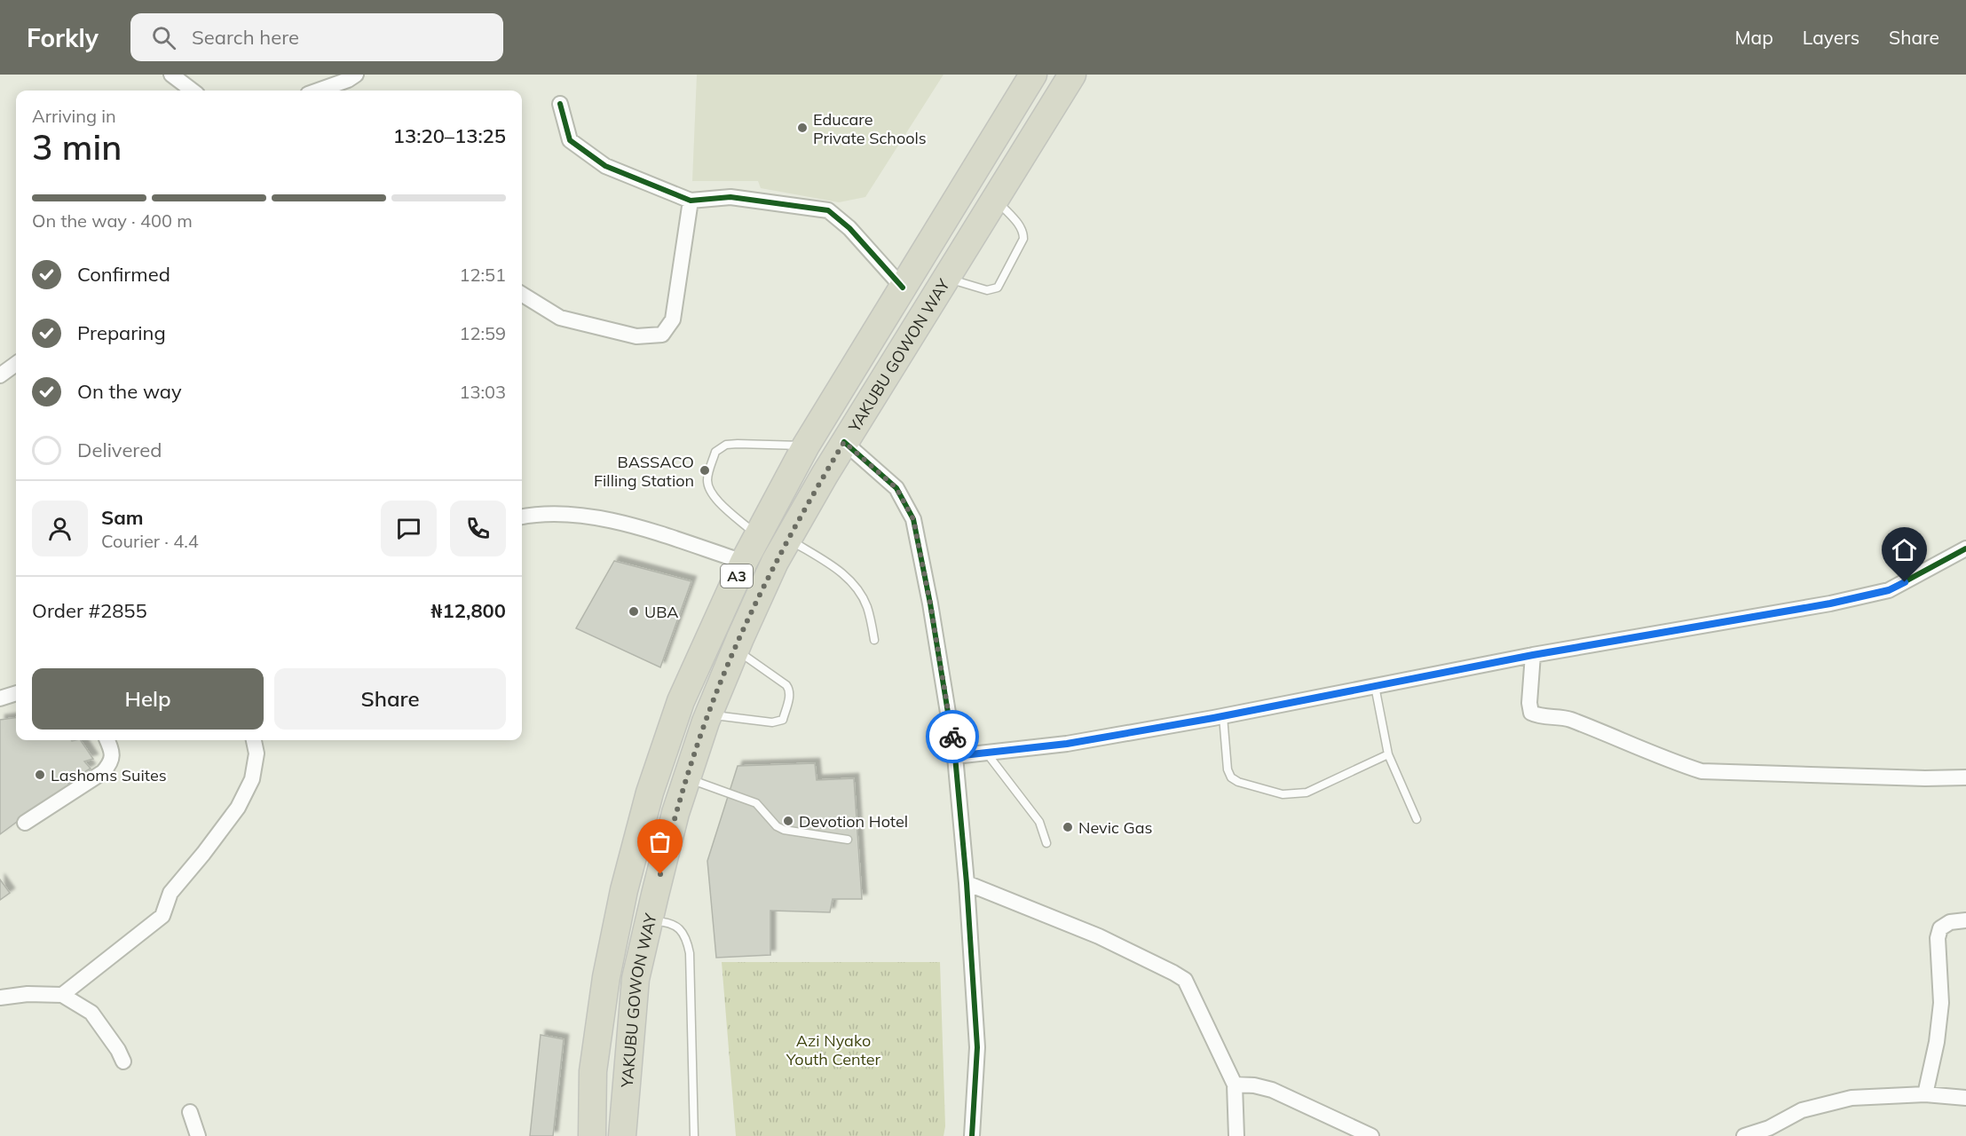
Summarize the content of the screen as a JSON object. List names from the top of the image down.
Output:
{
  "streets": {
    "highway": ["YAKUBU GOWON WAY", "A3"]
  },
  "parks": ["Azi Nyako Youth Center"],
  "places": [
    "Educare Private Schools",
    "BASSACO Filling Station",
    "UBA",
    "Lashoms Suites",
    "Devotion Hotel",
    "Nevic Gas"
  ],
  "page": {
    "header": "Forkly",
    "search": "Search here",
    "nav": ["Map", "Layers", "Share"],
    "heading": ["3 min", "Arriving in", "13:20–13:25"],
    "panel": [
      "Sam",
      "Courier · 4.4",
      "Order #2855",
      "₦12,800"
    ],
    "bar": "On the way · 400 m",
    "list": [
      ["Confirmed", "12:51"],
      ["Preparing", "12:59"],
      ["On the way", "13:03"],
      "Delivered"
    ],
    "buttons": ["Help", "Share"]
  }
}
